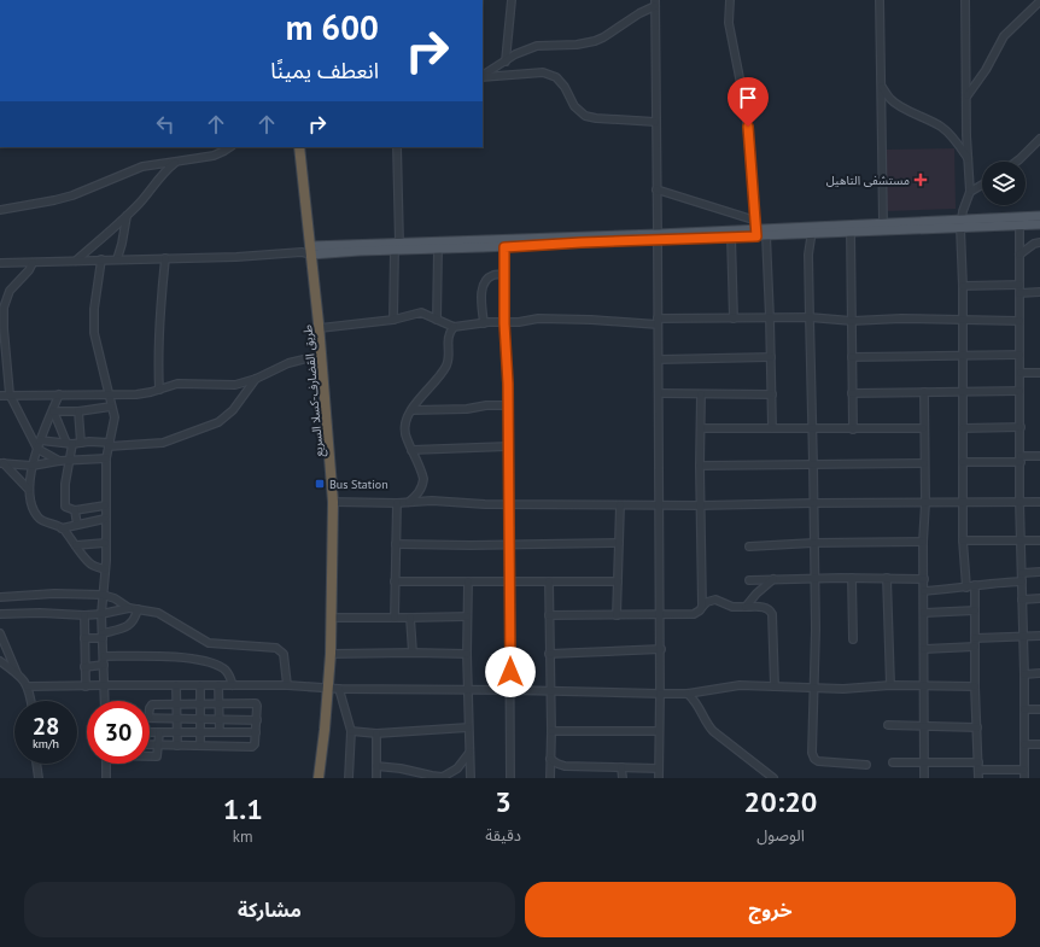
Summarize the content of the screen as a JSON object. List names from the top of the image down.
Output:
{
  "streets": {
    "highway": ["طريق القضارف-كسلا السريع"]
  },
  "places": {
    "health": ["مستشفى التاهيل"],
    "transit": ["Bus Station"]
  },
  "page": {
    "turn": ["600 m", "انعطف يمينًا"],
    "speed": "28 km/h",
    "limit": "30",
    "eta": [
      "20:20",
      "الوصول",
      "3",
      "دقيقة",
      "1.1",
      "km"
    ],
    "buttons": ["خروج", "مشاركة"]
  }
}
